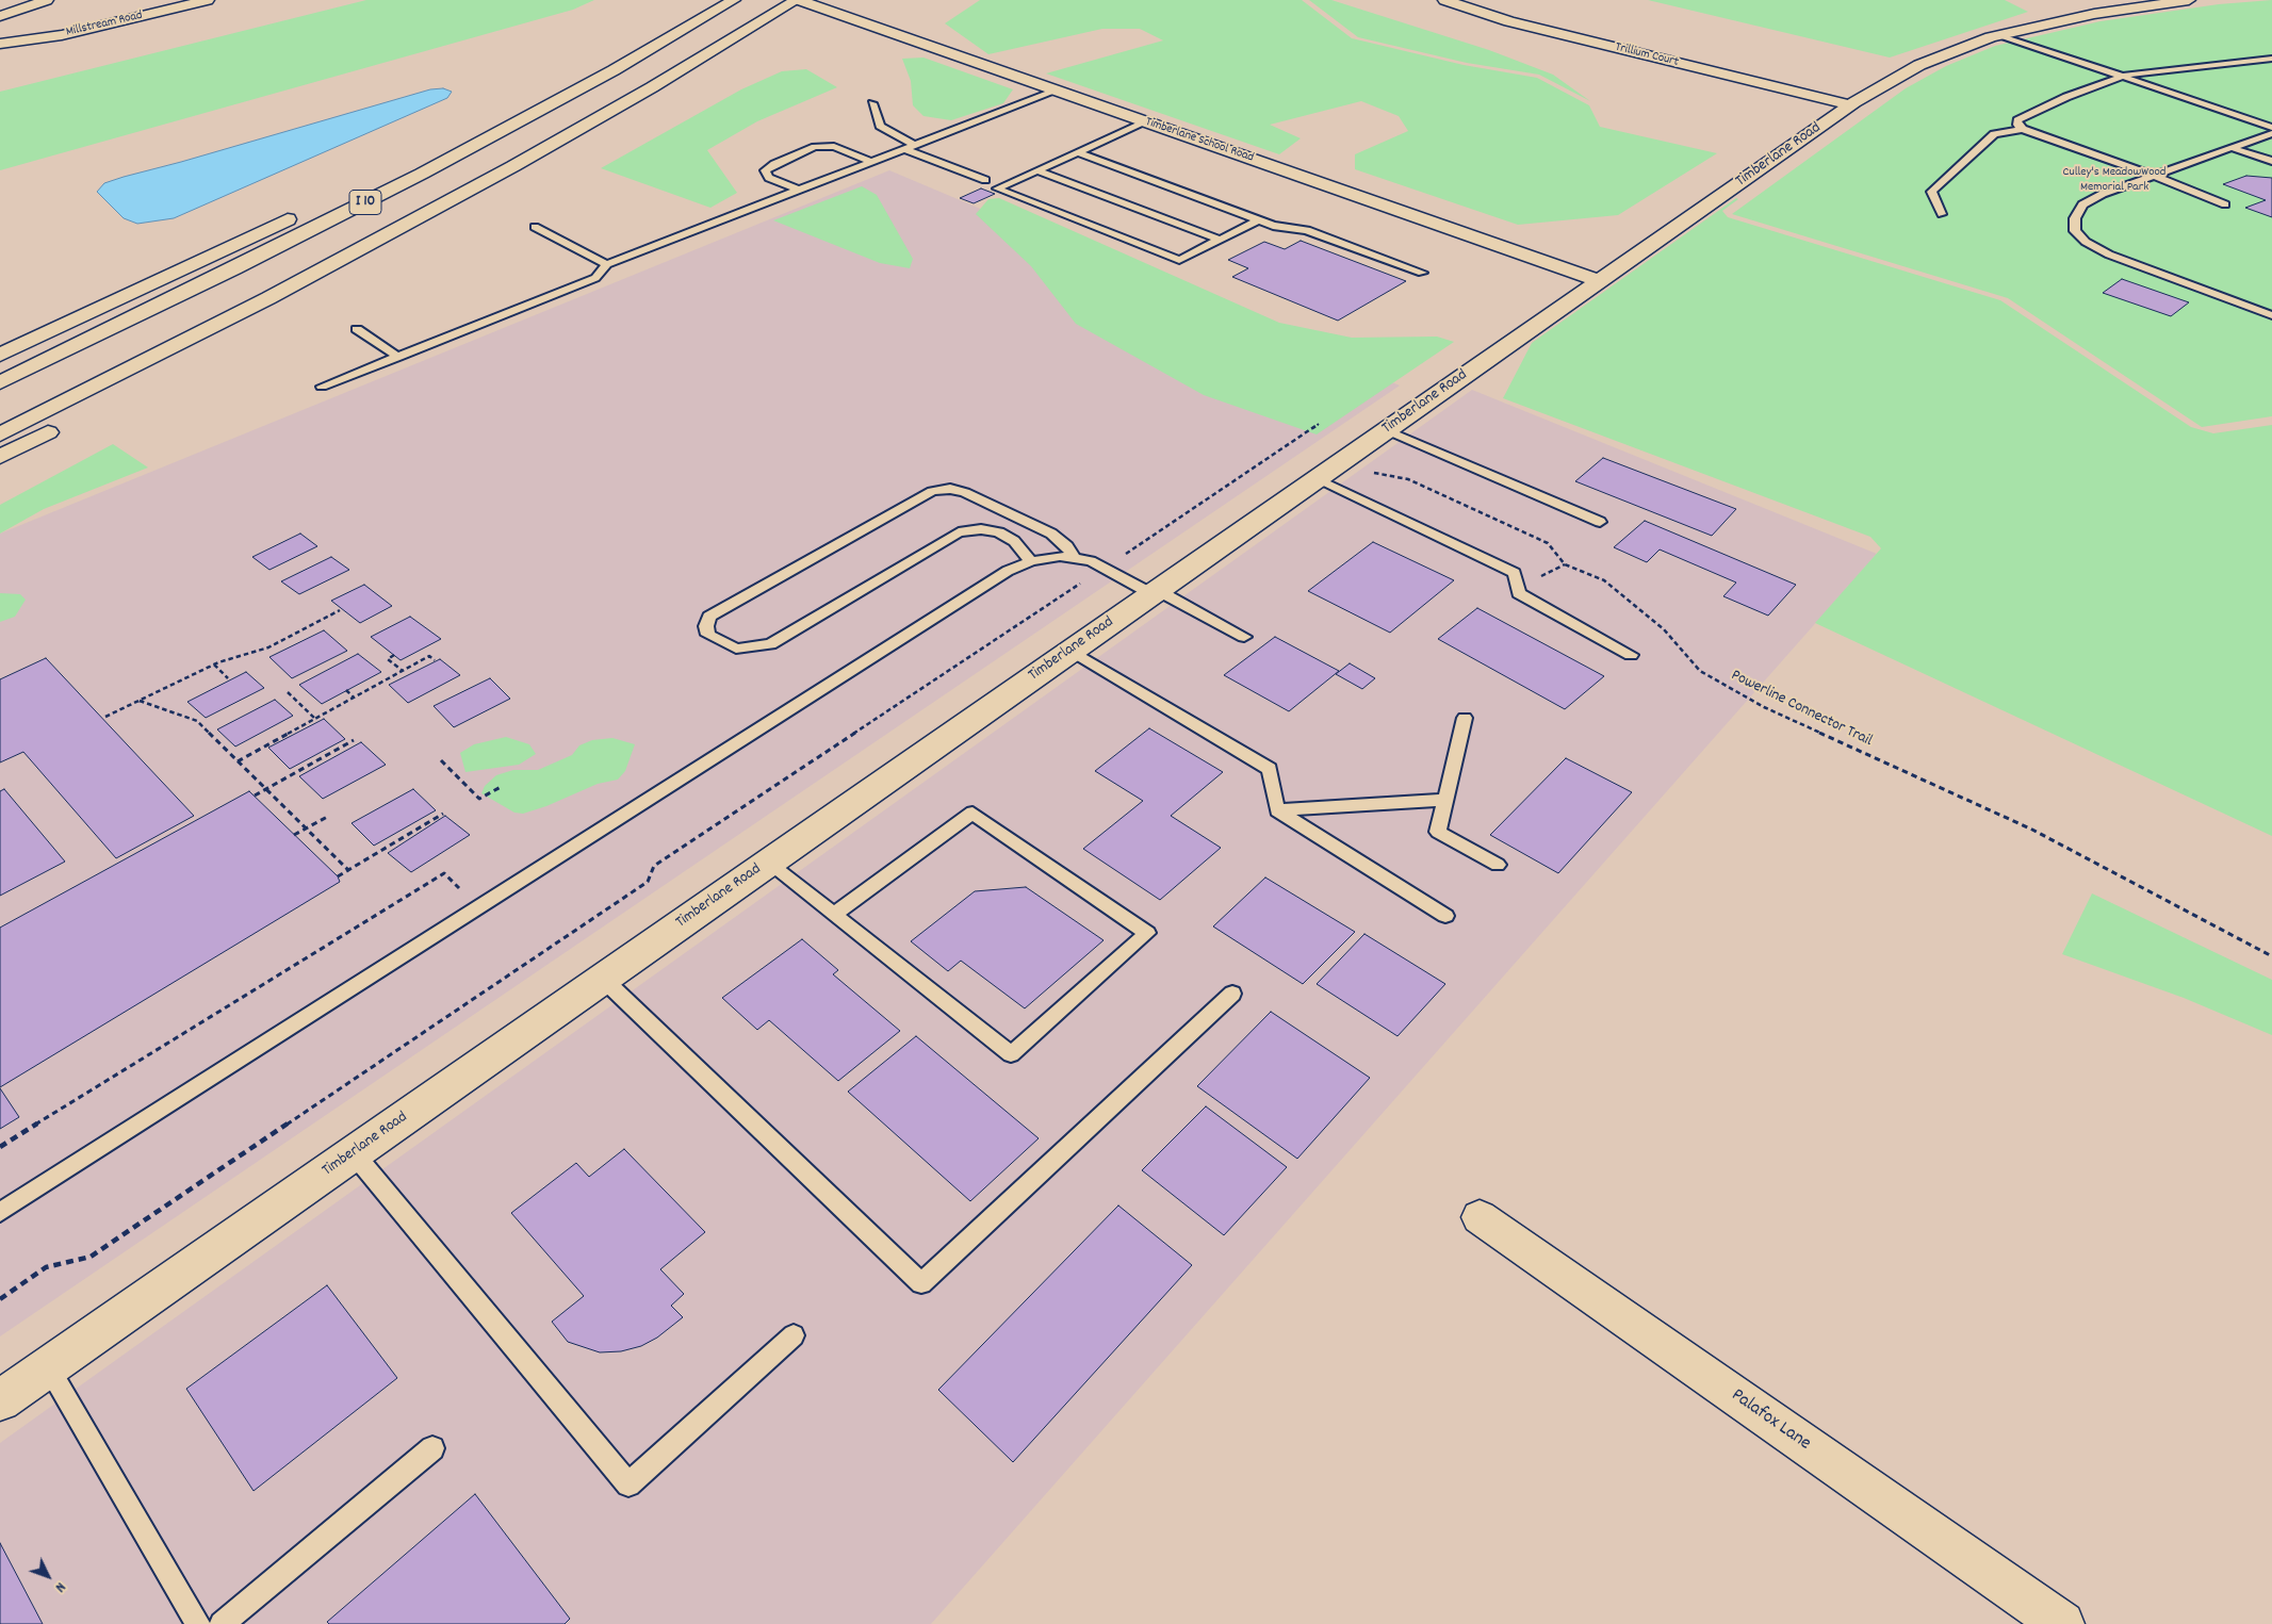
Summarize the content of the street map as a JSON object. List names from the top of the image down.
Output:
{
  "streets": {
    "main road": [
      "Millstream Road",
      "Trillium Court",
      "Timberlane School Road",
      "Timberlane Road",
      "I 10",
      "Palafox Lane"
    ],
    "path": ["Powerline Connector Trail"]
  },
  "crossings": [
    ["Trillium Court", "Timberlane Road"],
    ["Timberlane School Road", "Timberlane Road"],
    ["Timberlane School Road", "I 10"],
    ["Timberlane Road", "Powerline Connector Trail"]
  ],
  "parks": ["Culley's MeadowWood Memorial Park"],
  "north": "bottom right"
}
